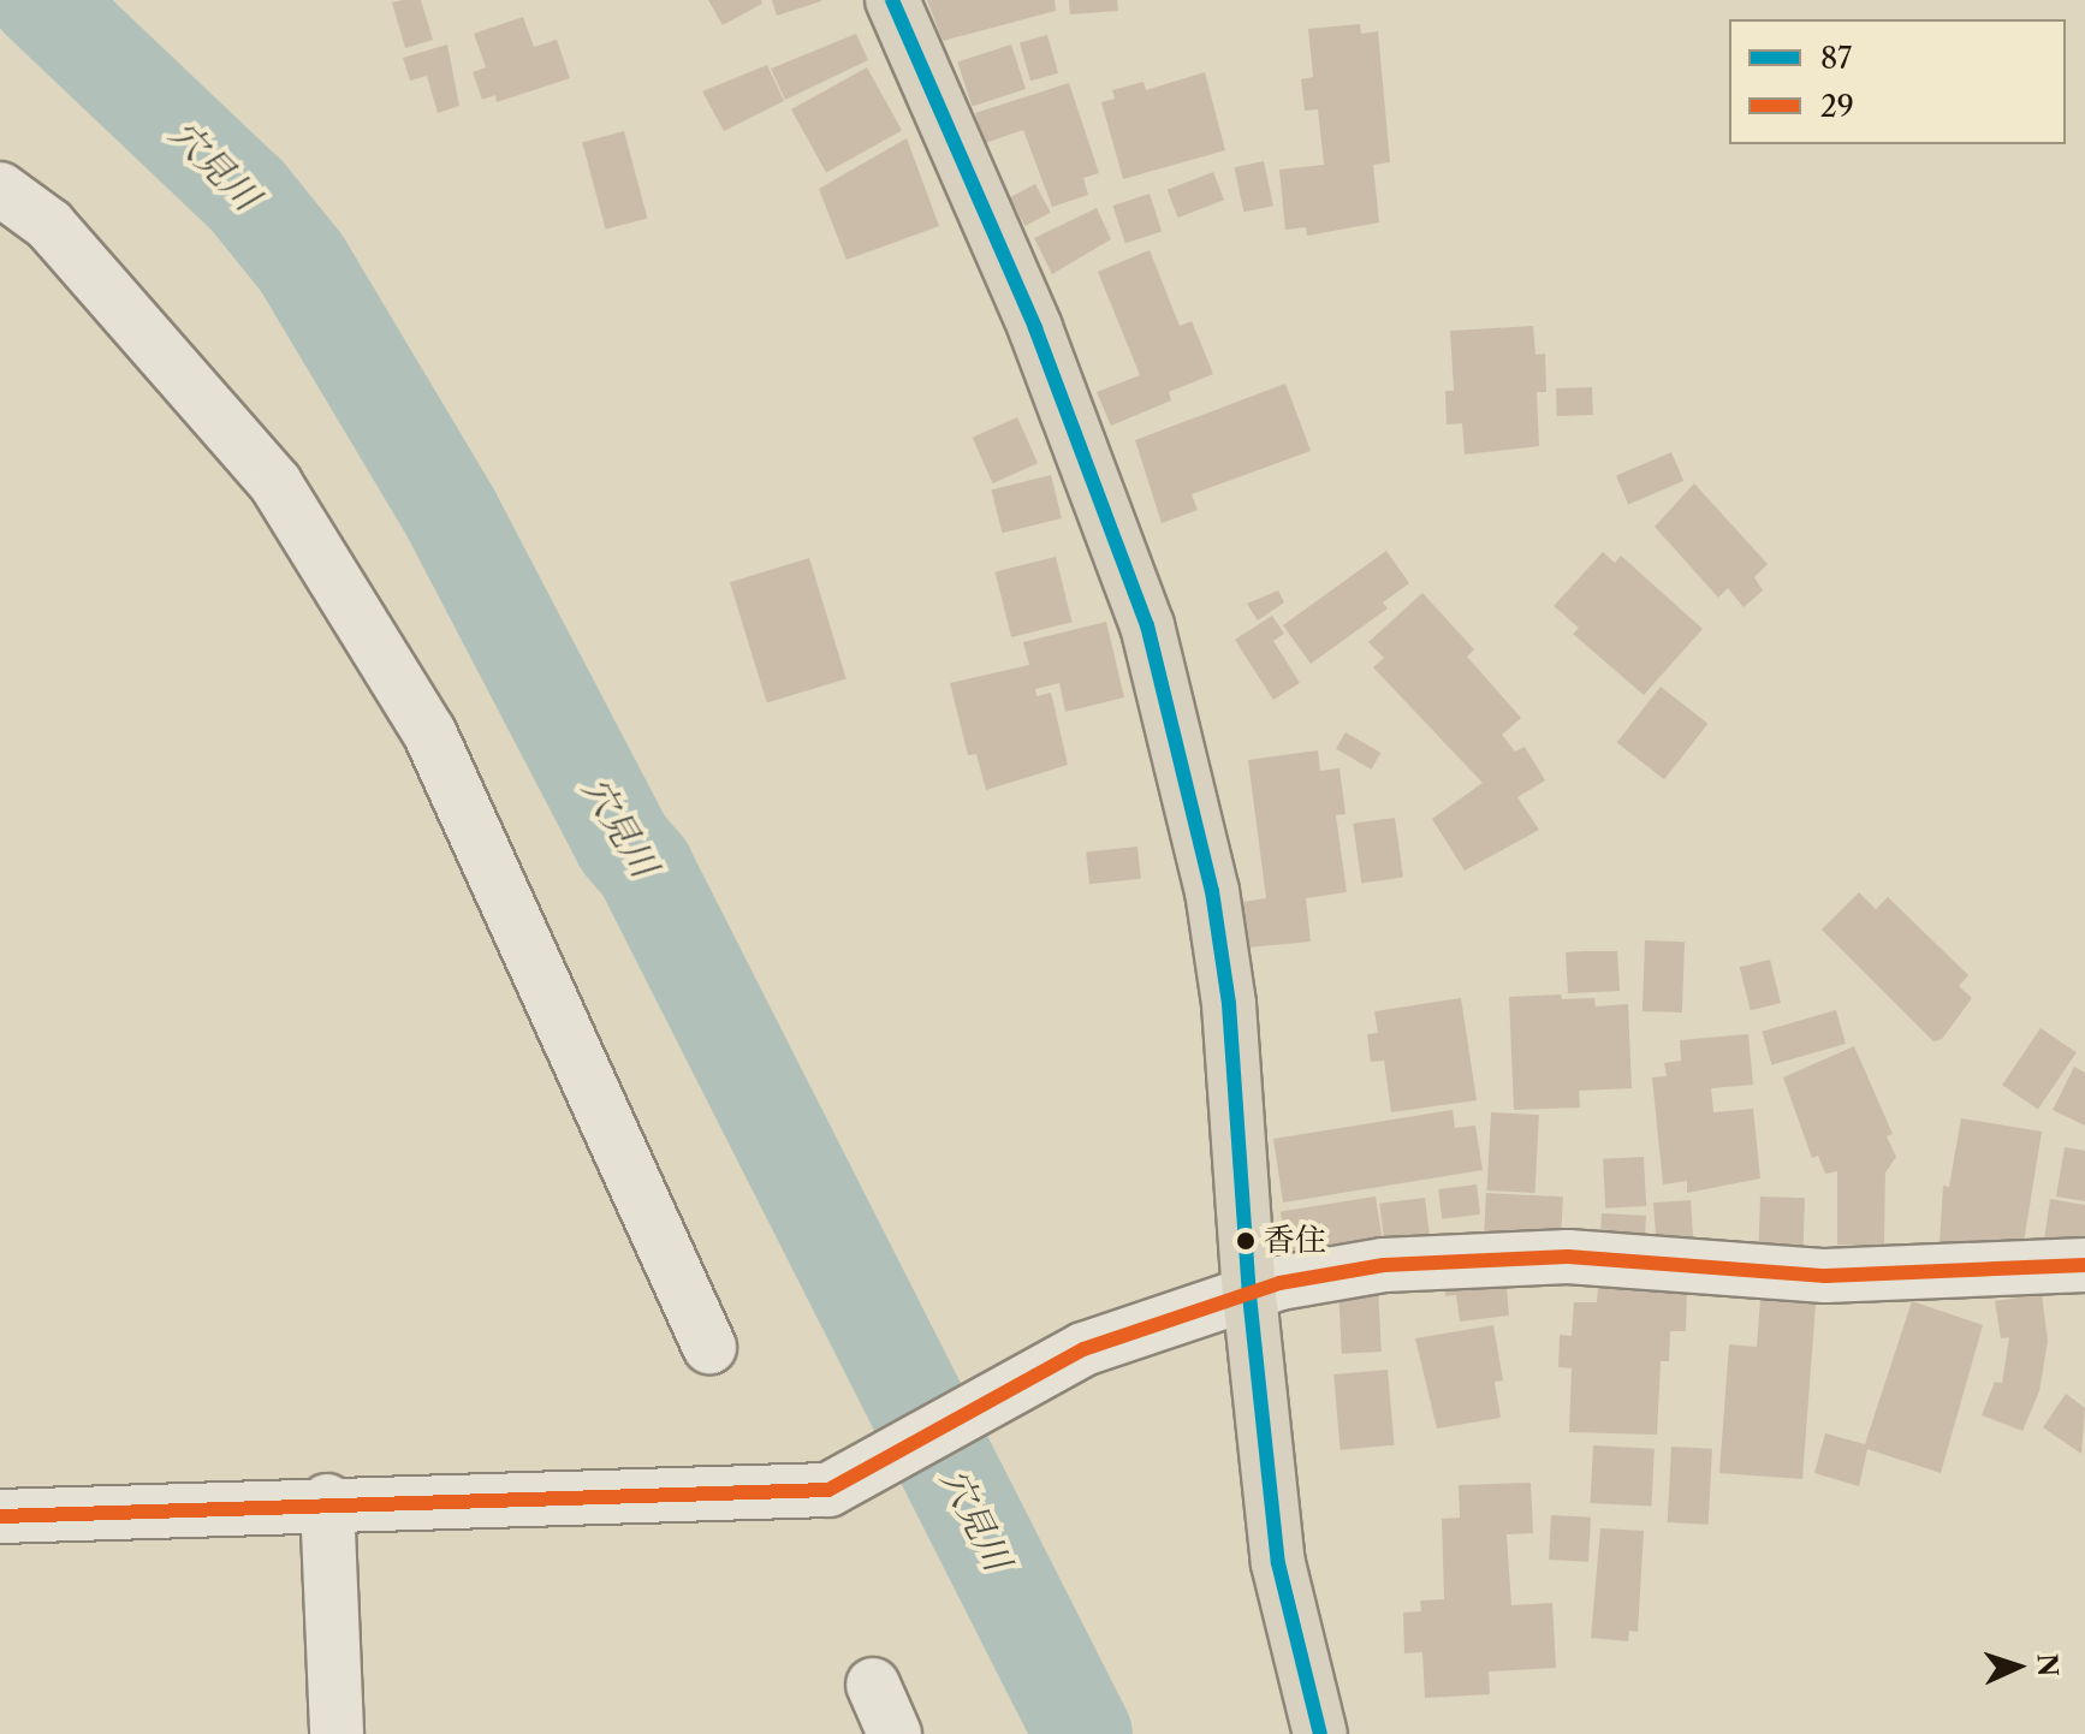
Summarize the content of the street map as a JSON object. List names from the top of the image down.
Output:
{
  "water": ["穴見川"],
  "places": ["香住"],
  "lines": ["transit line 87", "transit line 29"],
  "legend": ["87", "29"],
  "north": "right"
}
